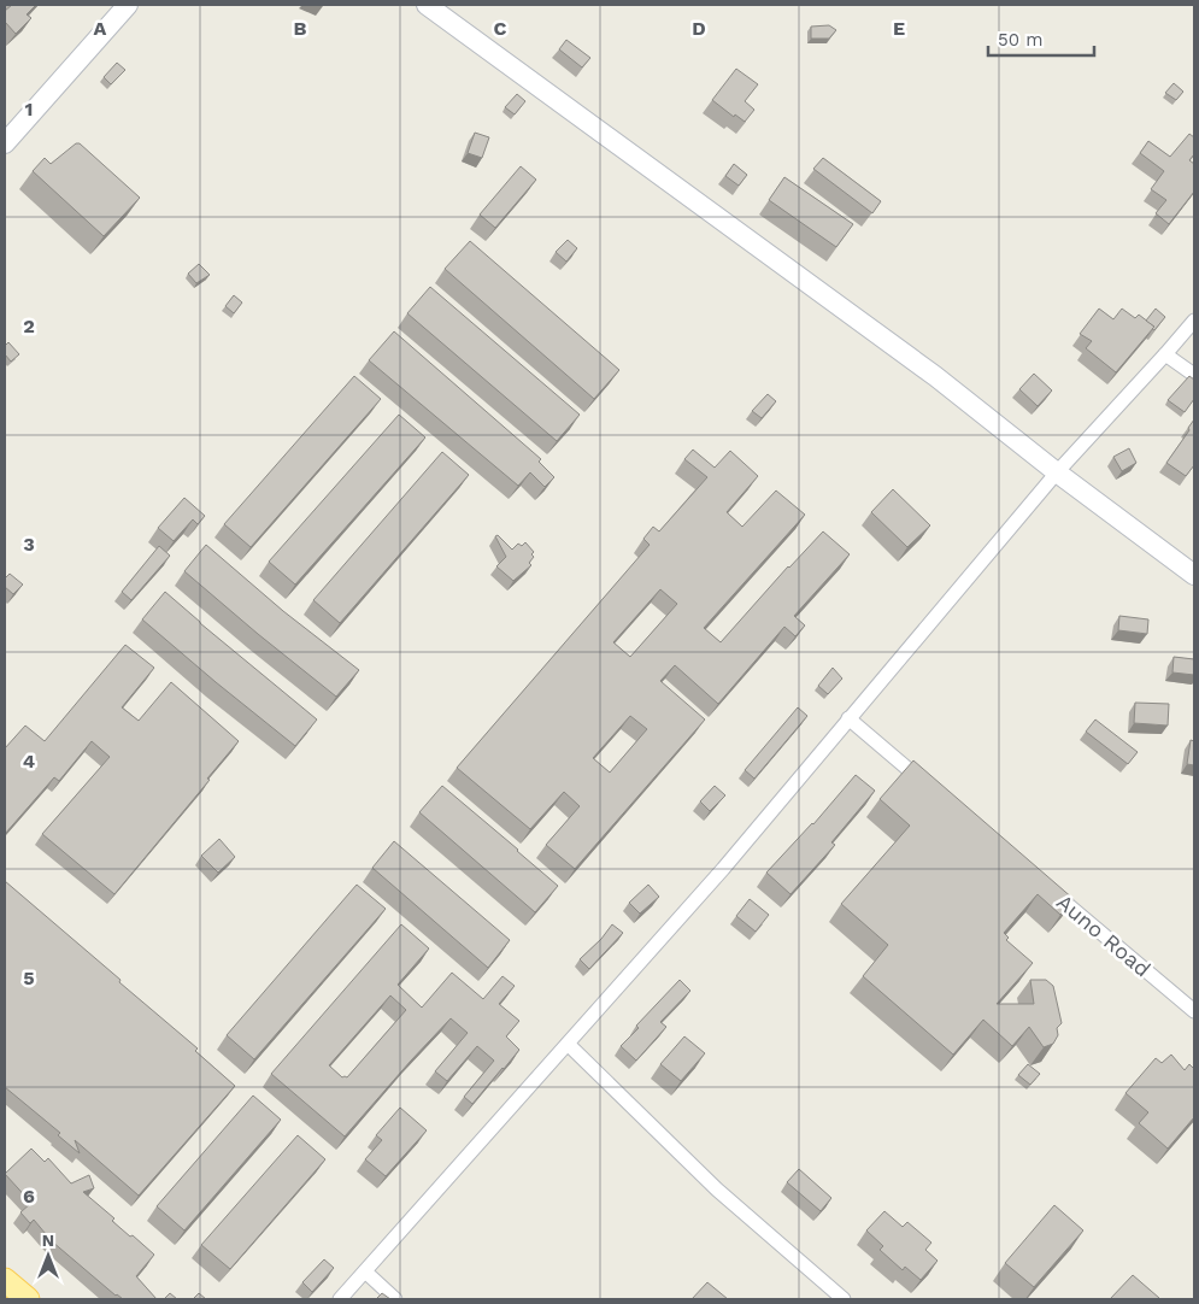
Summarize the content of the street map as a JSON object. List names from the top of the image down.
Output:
{
  "streets": {
    "street": ["Auno Road"]
  },
  "scale_bar": "50 m",
  "north": "top",
  "grid": {
    "columns": [
      "A",
      "B",
      "C",
      "D",
      "E"
    ],
    "rows": [
      "1",
      "2",
      "3",
      "4",
      "5",
      "6"
    ]
  }
}
